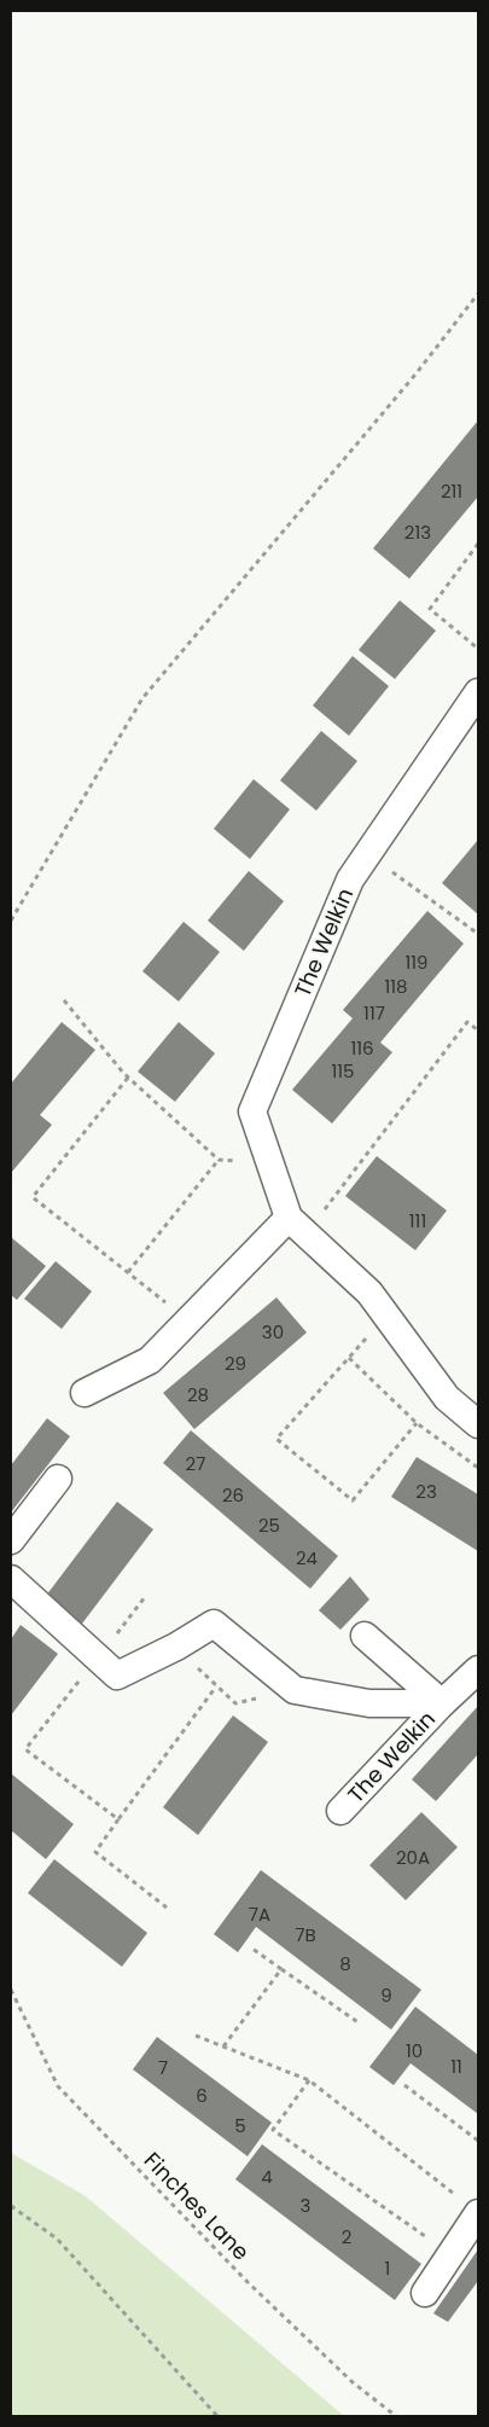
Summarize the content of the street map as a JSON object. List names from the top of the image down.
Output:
{
  "streets": {
    "street": ["The Welkin"],
    "path": ["Finches Lane"]
  },
  "house_numbers": [
    "211",
    "213",
    "119",
    "118",
    "117",
    "116",
    "115",
    "111",
    "30",
    "29",
    "28",
    "27",
    "23",
    "26",
    "25",
    "24",
    "20A",
    "7A",
    "7B",
    "8",
    "9",
    "10",
    "11",
    "7",
    "6",
    "5",
    "4",
    "3",
    "2",
    "1"
  ]
}
